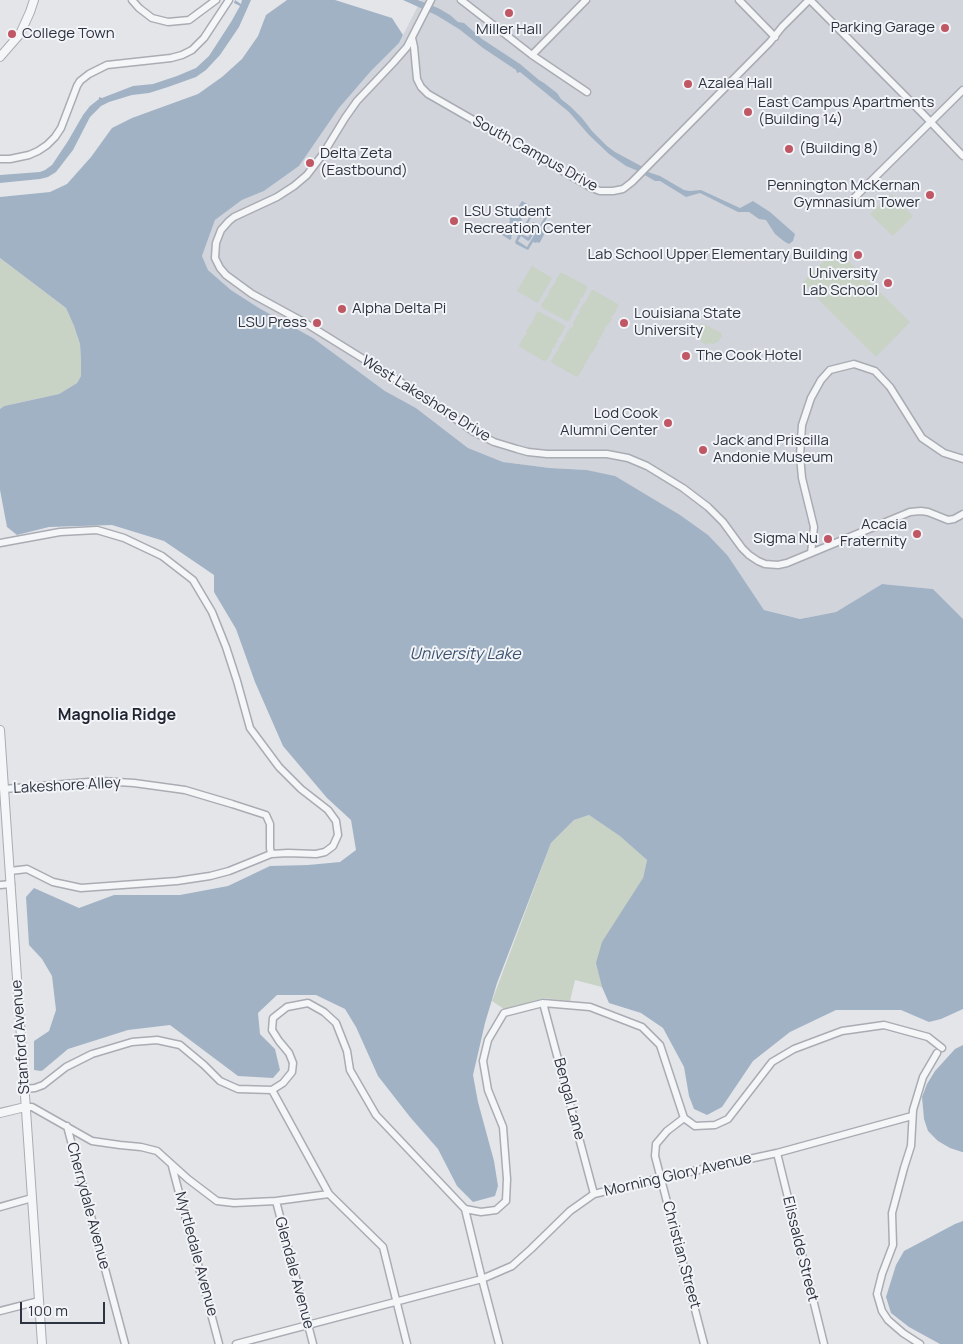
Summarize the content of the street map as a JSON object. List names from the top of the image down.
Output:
{
  "streets": {
    "street": [
      "South Campus Drive",
      "West Lakeshore Drive",
      "Lakeshore Alley",
      "Stanford Avenue",
      "Bengal Lane",
      "Morning Glory Avenue",
      "Cherrydale Avenue",
      "Elissalde Street",
      "Myrtledale Avenue",
      "Christian Street",
      "Glendale Avenue"
    ]
  },
  "crossings": [
    ["South Campus Drive", "West Lakeshore Drive"],
    ["Lakeshore Alley", "Stanford Avenue"],
    ["Bengal Lane", "Morning Glory Avenue"],
    ["Morning Glory Avenue", "Elissalde Street"],
    ["Morning Glory Avenue", "Christian Street"],
    ["Morning Glory Avenue", "Glendale Avenue"]
  ],
  "districts": ["Magnolia Ridge"],
  "water": ["University Lake"],
  "places": [
    "Miller Hall",
    "Parking Garage",
    "College Town",
    "Azalea Hall",
    "East Campus Apartments (Building 14)",
    "(Building 8)",
    "Delta Zeta (Eastbound)",
    "Pennington McKernan Gymnasium Tower",
    "LSU Student Recreation Center",
    "Lab School Upper Elementary Building",
    "University Lab School",
    "Alpha Delta Pi",
    "LSU Press",
    "Louisiana State University",
    "The Cook Hotel",
    "Lod Cook Alumni Center",
    "Jack and Priscilla Andonie Museum",
    "Acacia Fraternity",
    "Sigma Nu"
  ],
  "scale_bar": "100 m"
}
